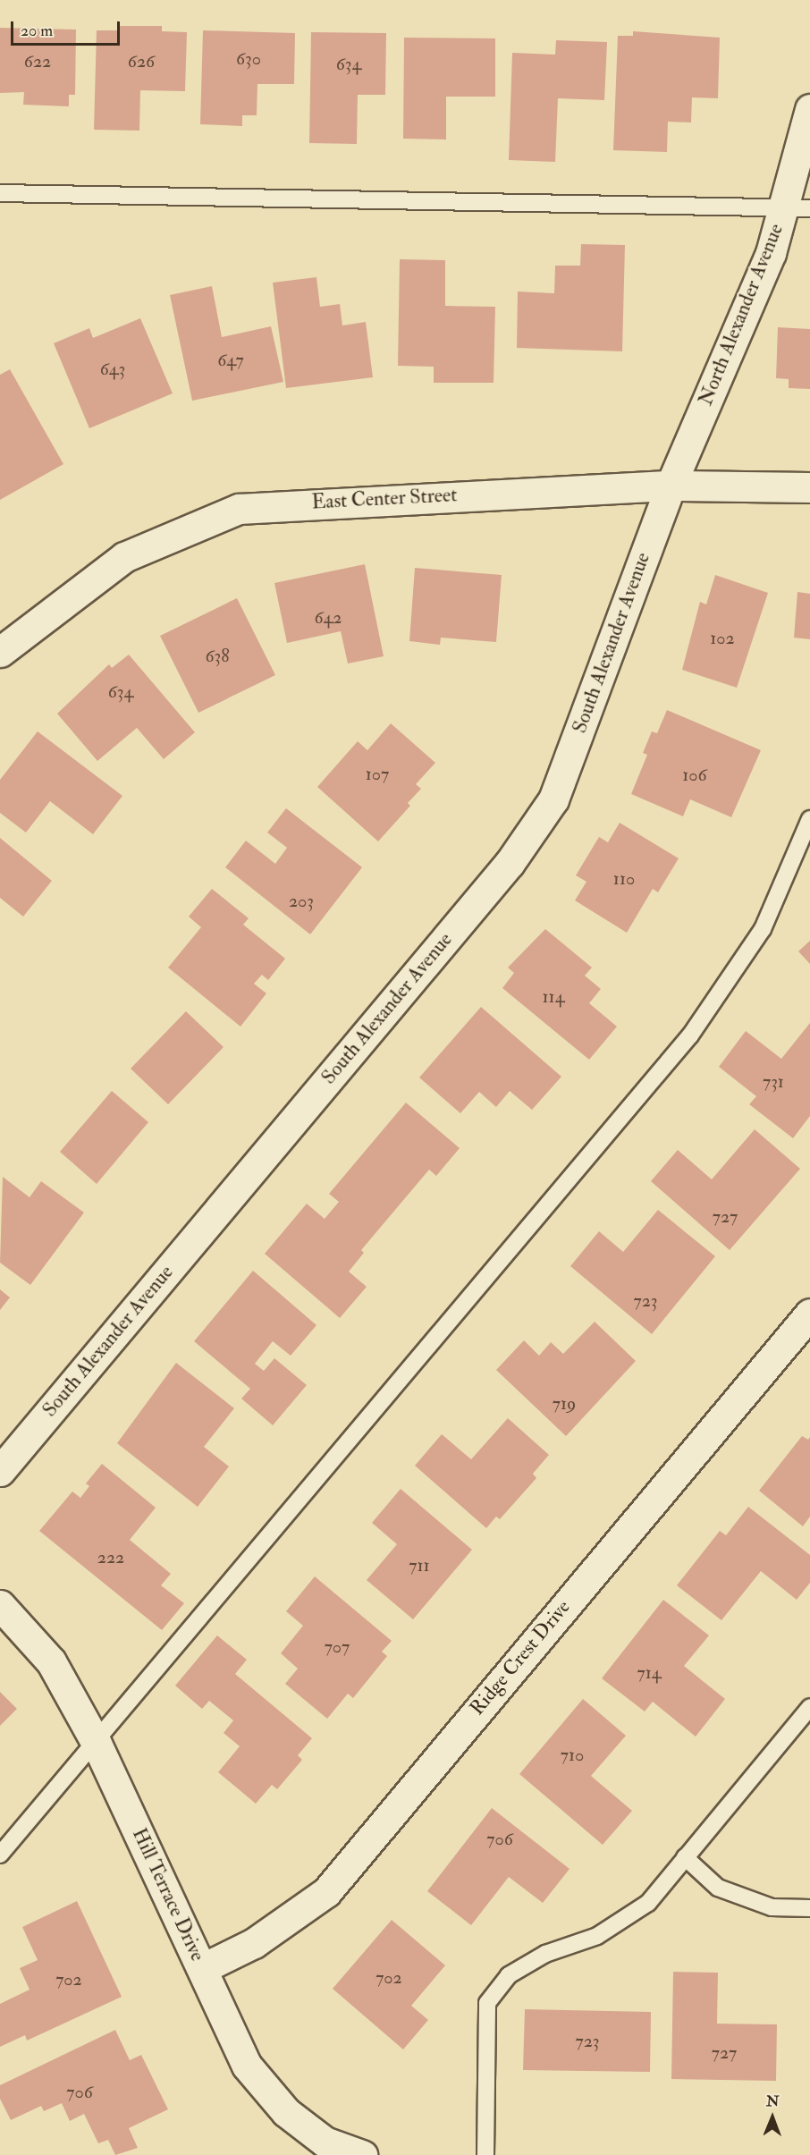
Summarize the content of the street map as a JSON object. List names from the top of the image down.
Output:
{
  "streets": {
    "street": [
      "North Alexander Avenue",
      "East Center Street",
      "South Alexander Avenue",
      "Ridge Crest Drive",
      "Hill Terrace Drive"
    ]
  },
  "crossings": [
    ["North Alexander Avenue", "East Center Street"],
    ["North Alexander Avenue", "South Alexander Avenue"],
    ["East Center Street", "South Alexander Avenue"],
    ["Ridge Crest Drive", "Hill Terrace Drive"]
  ],
  "house_numbers": [
    "630",
    "622",
    "626",
    "634",
    "647",
    "643",
    "642",
    "102",
    "638",
    "634",
    "107",
    "106",
    "110",
    "203",
    "114",
    "731",
    "727",
    "723",
    "719",
    "222",
    "711",
    "707",
    "714",
    "710",
    "706",
    "702",
    "702",
    "723",
    "727",
    "706"
  ],
  "scale_bar": "20 m",
  "north": "top"
}
